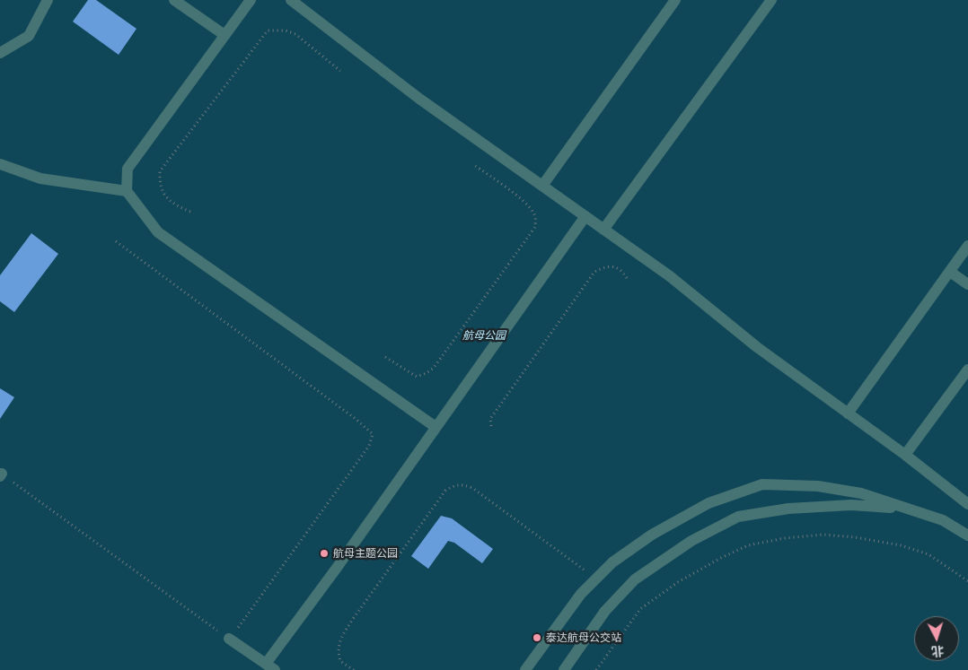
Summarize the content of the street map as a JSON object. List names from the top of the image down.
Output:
{
  "parks": ["航母公园"],
  "places": ["航母主题公园", "泰达航母公交站"],
  "north": "bottom"
}
